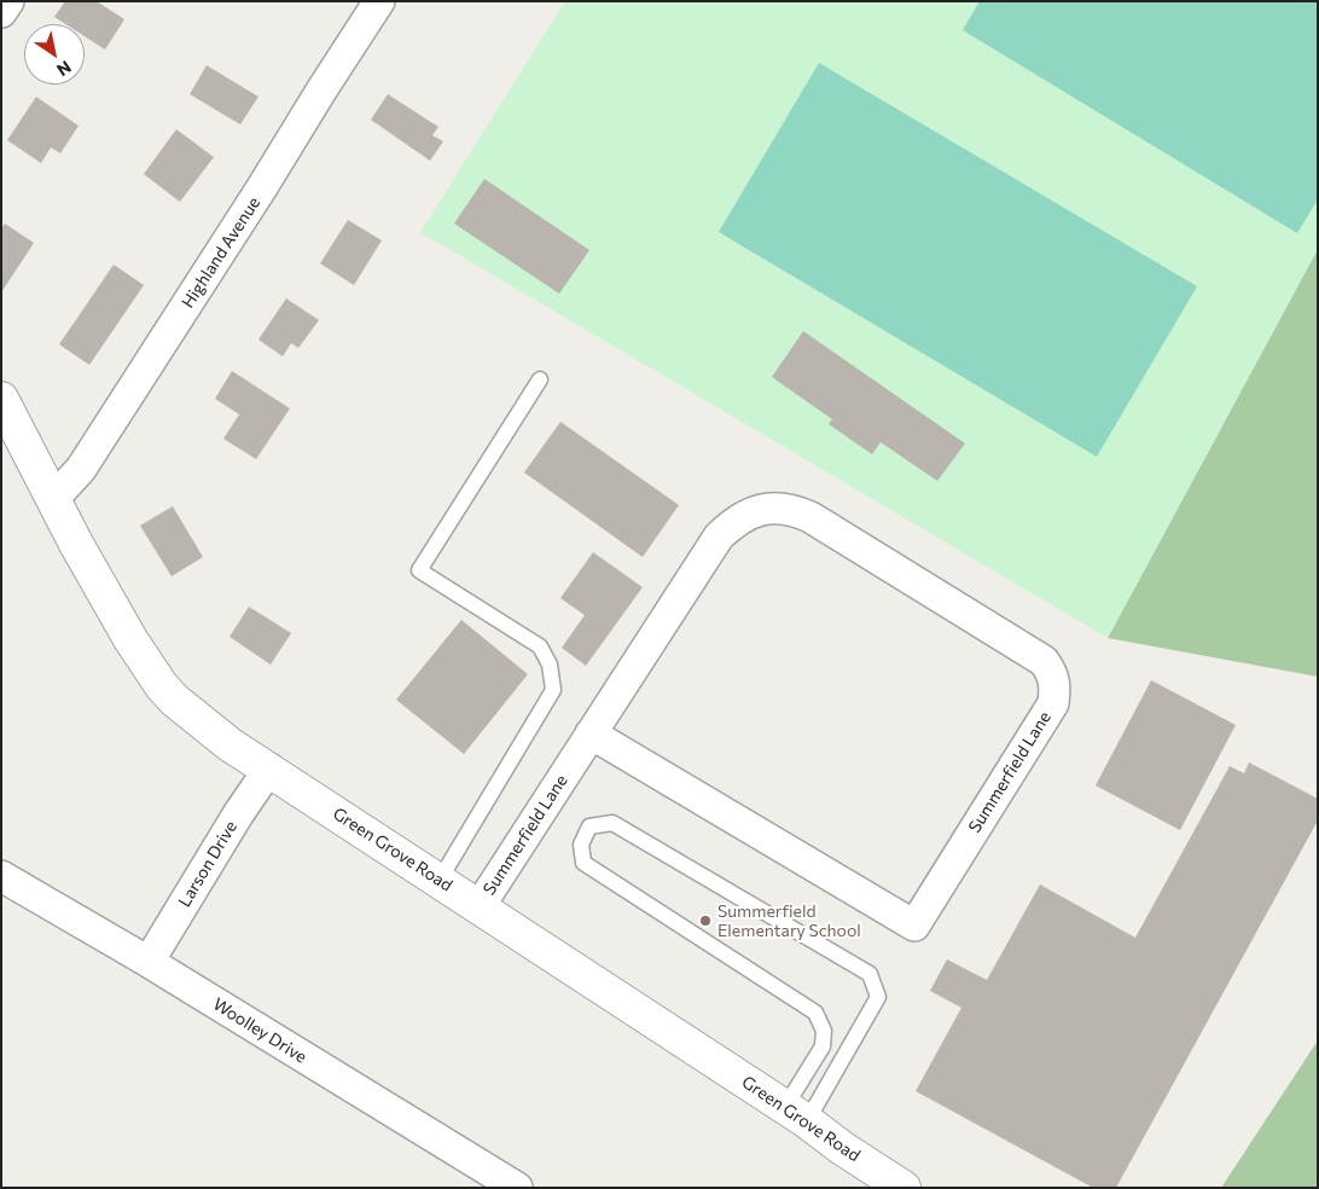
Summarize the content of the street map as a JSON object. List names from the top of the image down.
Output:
{
  "streets": {
    "street": [
      "Highland Avenue",
      "Summerfield Lane",
      "Green Grove Road",
      "Larson Drive",
      "Woolley Drive"
    ]
  },
  "crossings": [
    ["Highland Avenue", "Green Grove Road"],
    ["Summerfield Lane", "Green Grove Road"],
    ["Green Grove Road", "Larson Drive"],
    ["Larson Drive", "Woolley Drive"]
  ],
  "places": ["Summerfield Elementary School"],
  "north": "bottom right"
}
